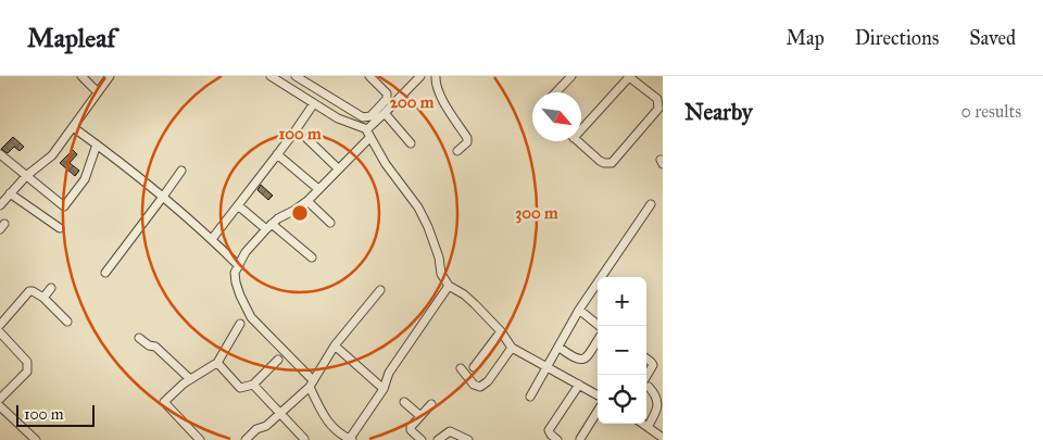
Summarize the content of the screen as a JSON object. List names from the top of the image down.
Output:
{
  "scale_bar": "100 m",
  "north": "bottom right",
  "page": {
    "header": "Mapleaf",
    "nav": ["Map", "Directions", "Saved"],
    "heading": ["Nearby", "0 results"],
    "map_buttons": ["+", "−"],
    "scale": "100 m"
  },
  "rings": ["200 m", "100 m", "300 m"]
}
